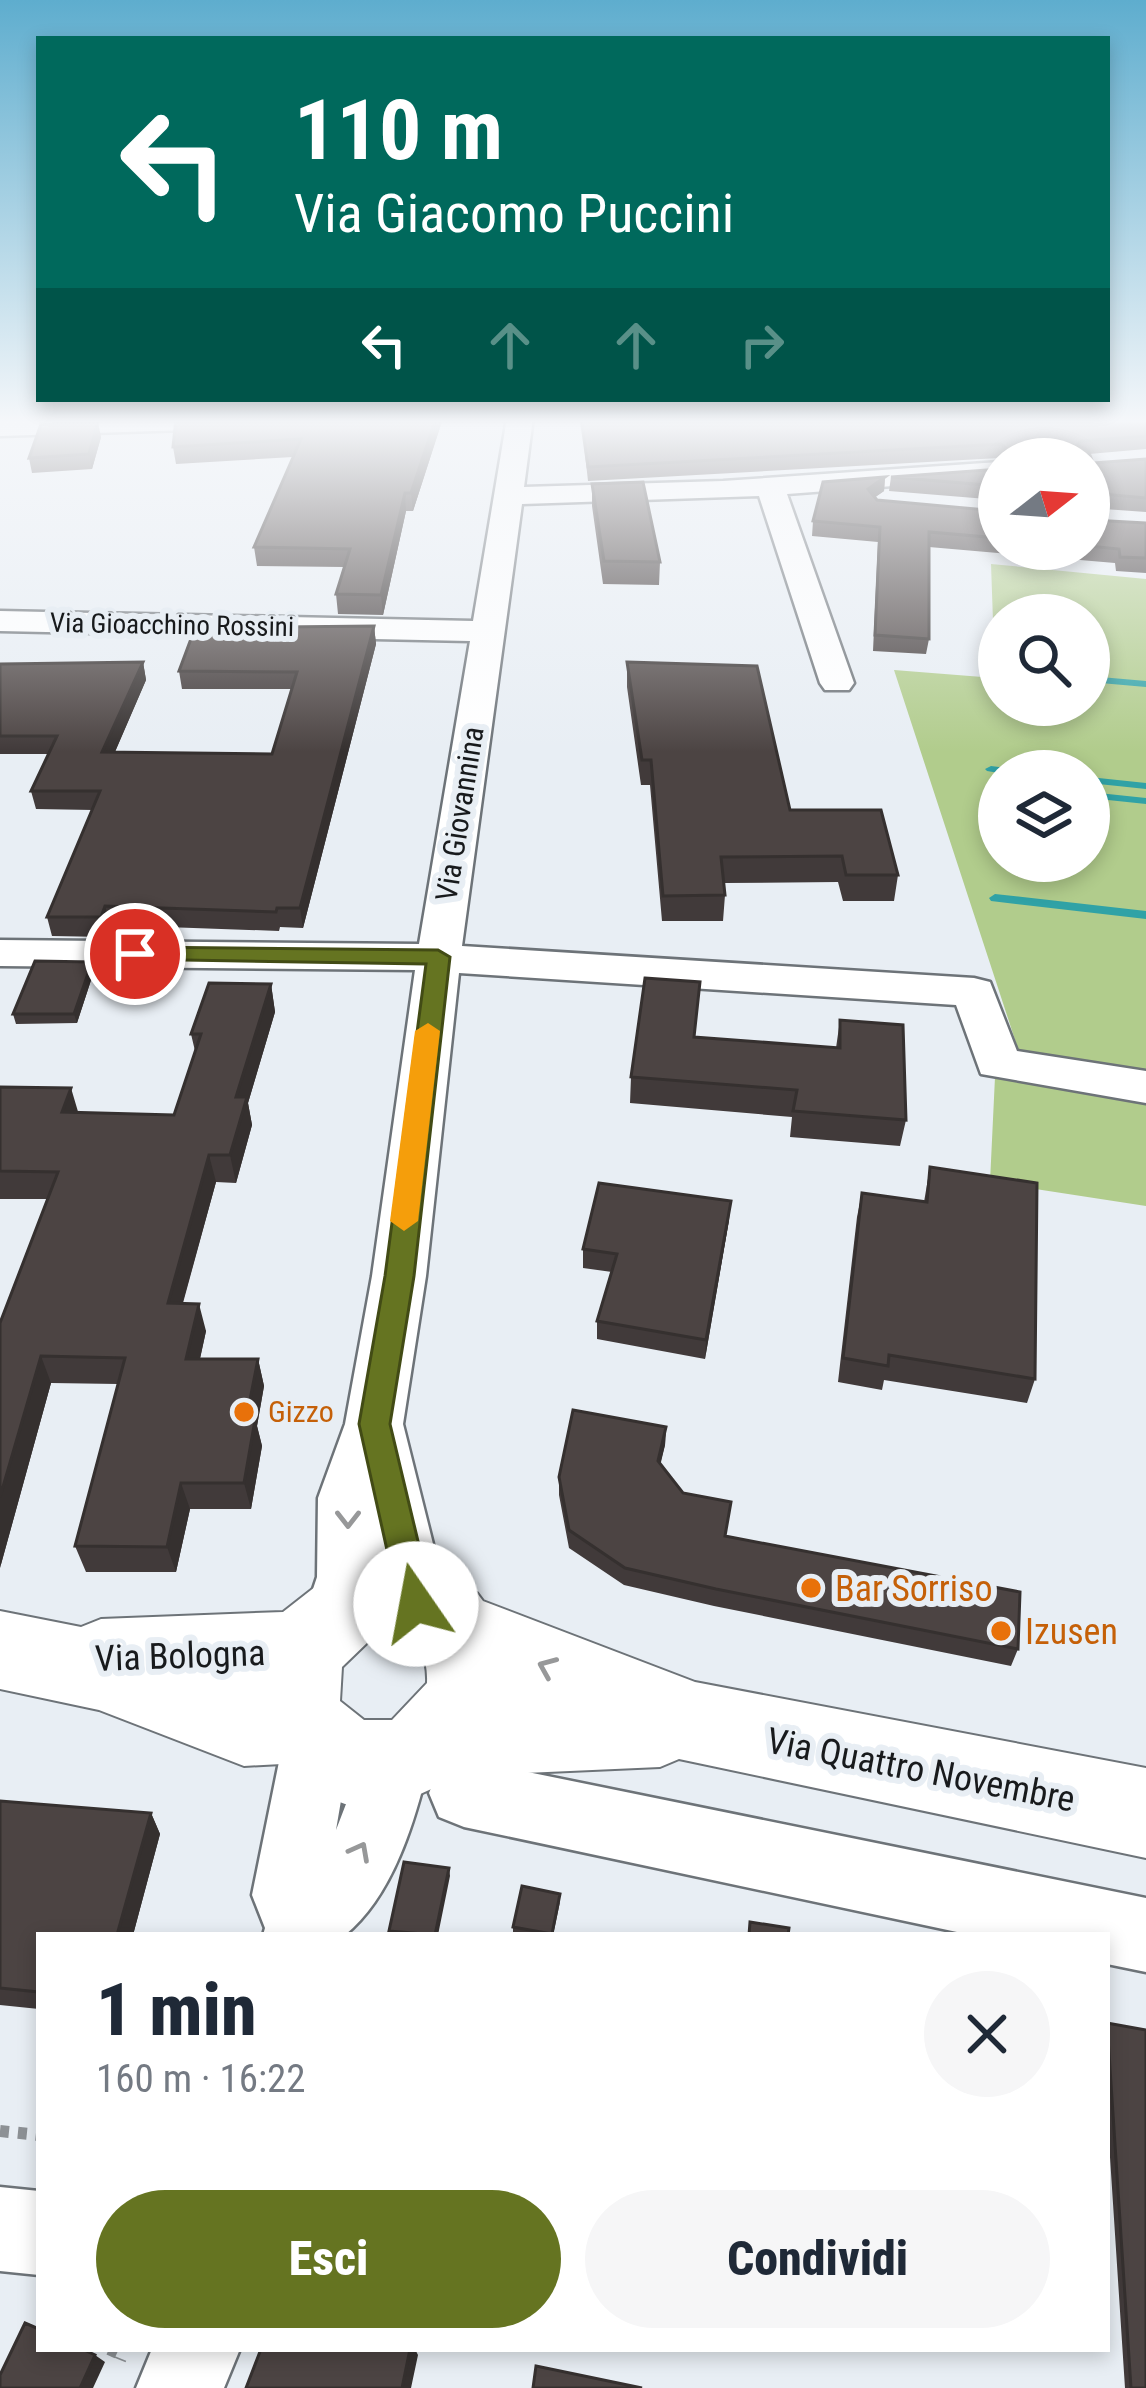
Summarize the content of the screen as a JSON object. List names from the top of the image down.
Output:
{
  "streets": {
    "main road": ["Via Bologna", "Via Quattro Novembre"],
    "street": ["Via Gioacchino Rossini", "Via Giovannina"]
  },
  "crossings": [
    ["Via Gioacchino Rossini", "Via Giovannina"],
    ["Via Giovannina", "Via Bologna"],
    ["Via Giovannina", "Via Quattro Novembre"],
    ["Via Bologna", "Via Quattro Novembre"]
  ],
  "places": ["Gizzo", "Bar Sorriso", "Izusen"],
  "north": "right",
  "page": {
    "turn": ["110 m", "Via Giacomo Puccini"],
    "heading": ["1 min", "160 m · 16:22"],
    "buttons": ["Esci", "Condividi"]
  }
}
